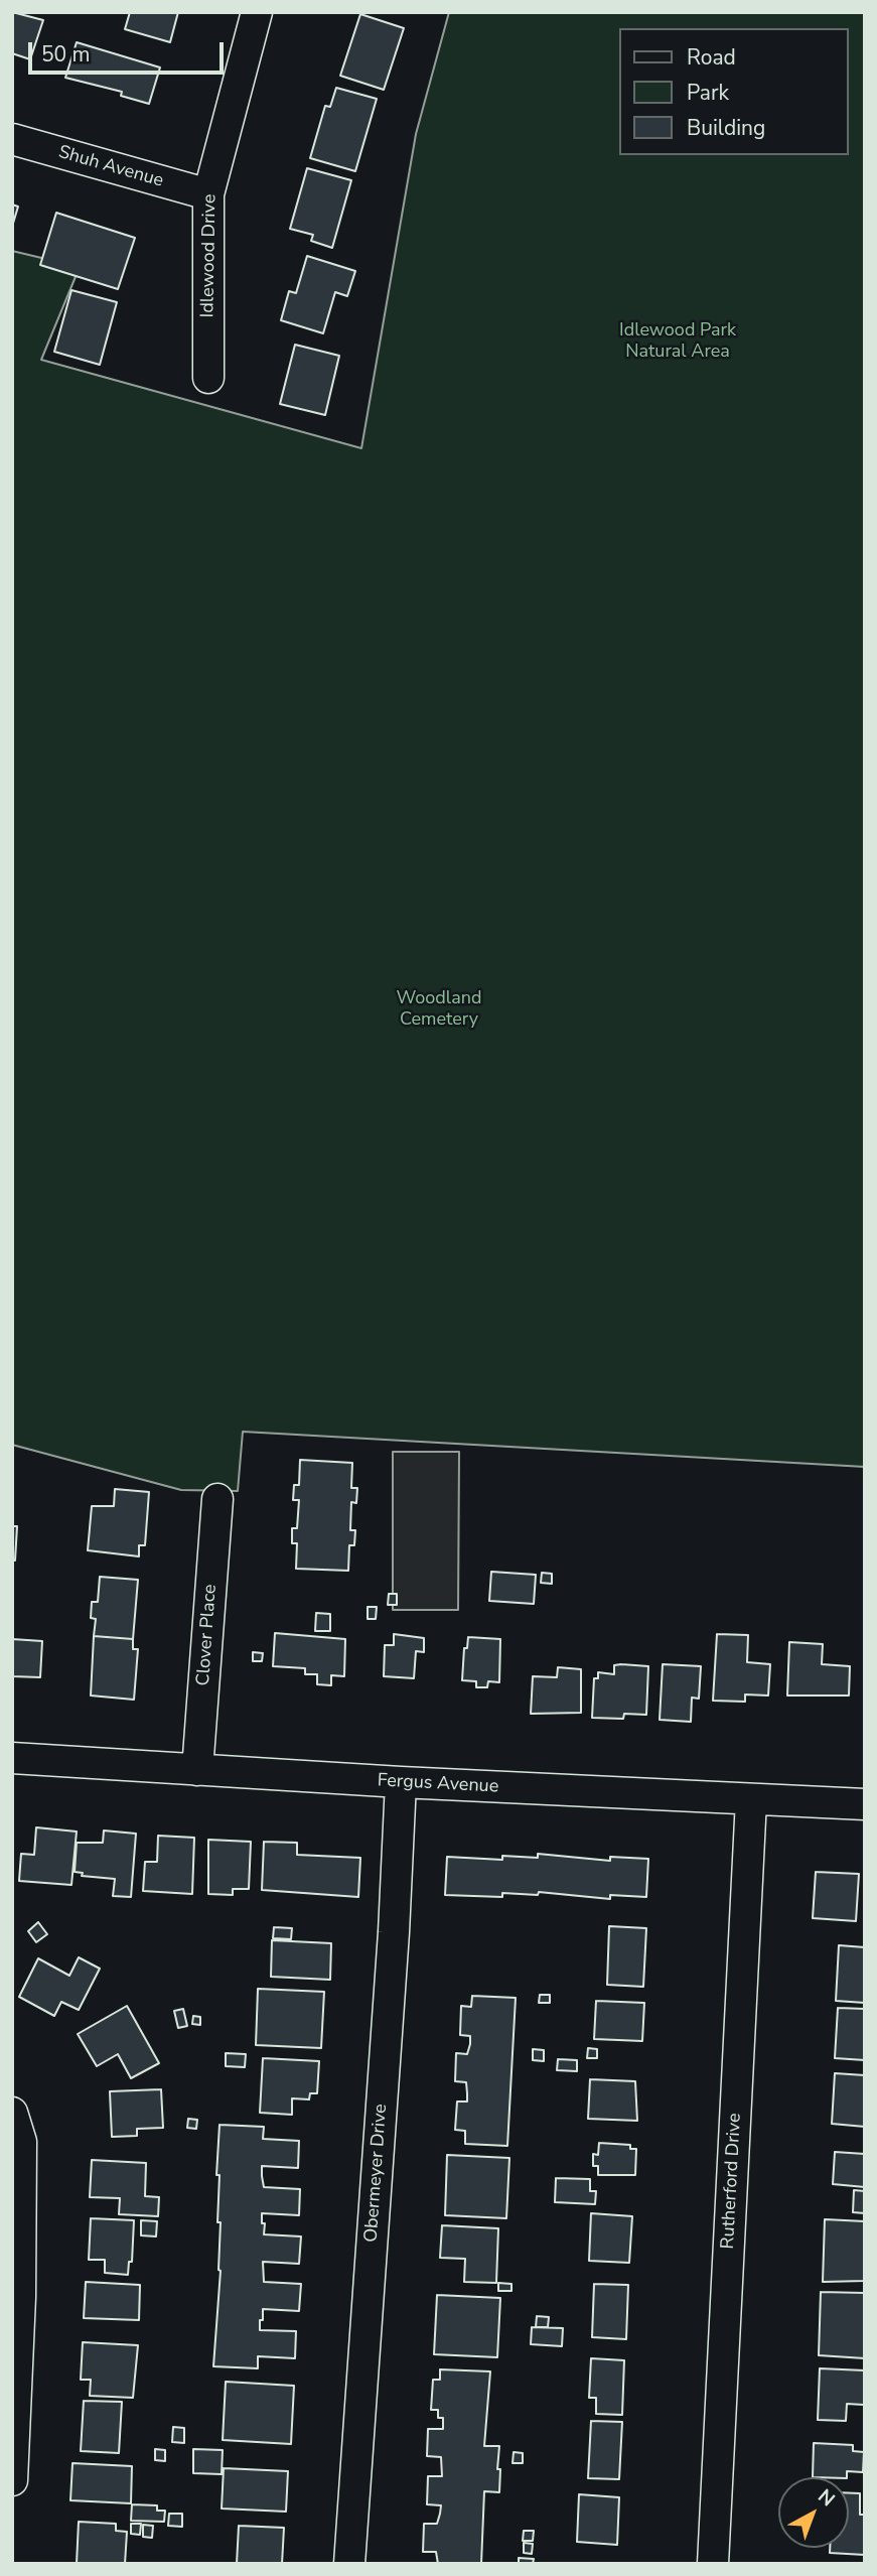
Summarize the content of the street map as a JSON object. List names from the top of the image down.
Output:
{
  "streets": {
    "street": [
      "Shuh Avenue",
      "Idlewood Drive",
      "Clover Place",
      "Fergus Avenue",
      "Obermeyer Drive",
      "Rutherford Drive"
    ]
  },
  "crossings": [
    ["Shuh Avenue", "Idlewood Drive"],
    ["Clover Place", "Fergus Avenue"],
    ["Fergus Avenue", "Obermeyer Drive"],
    ["Fergus Avenue", "Rutherford Drive"]
  ],
  "parks": ["Idlewood Park Natural Area", "Woodland Cemetery"],
  "legend": ["Road", "Park", "Building"],
  "scale_bar": "50 m",
  "north": "top right"
}
